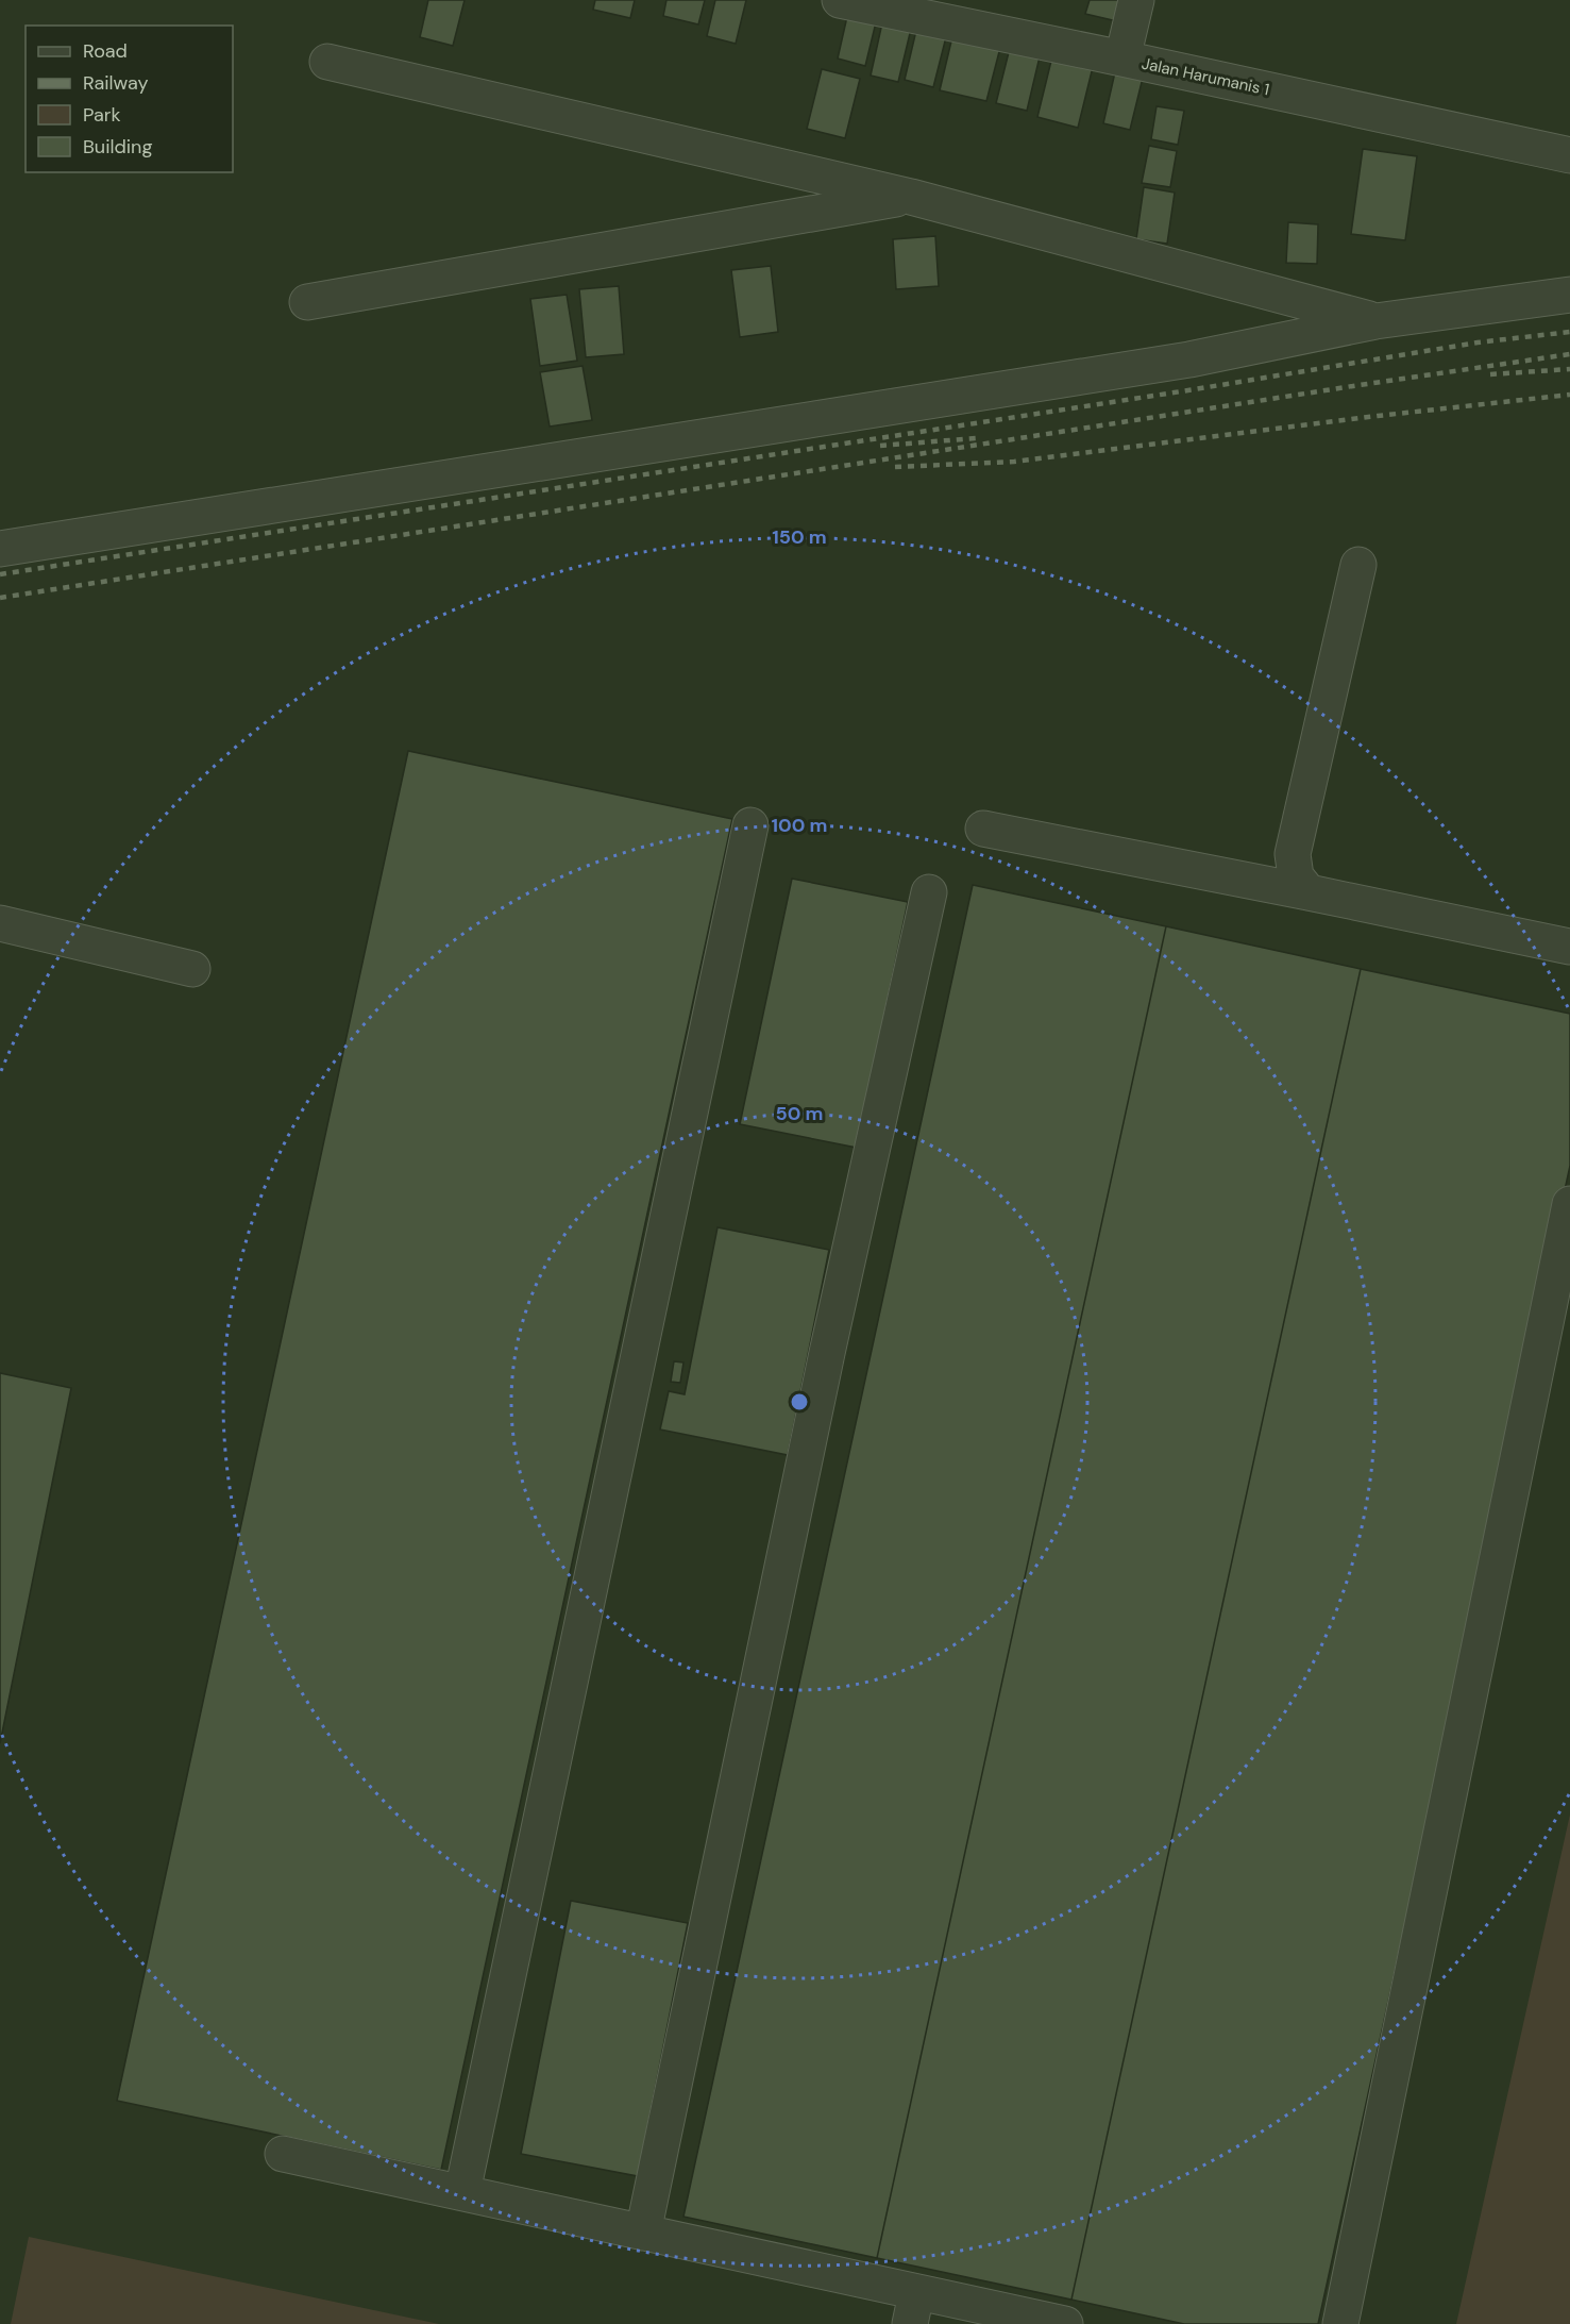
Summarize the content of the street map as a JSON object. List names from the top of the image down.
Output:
{
  "streets": {
    "street": ["Jalan Harumanis 1"]
  },
  "legend": [
    "Road",
    "Railway",
    "Park",
    "Building"
  ],
  "rings": ["150 m", "100 m", "50 m"]
}
